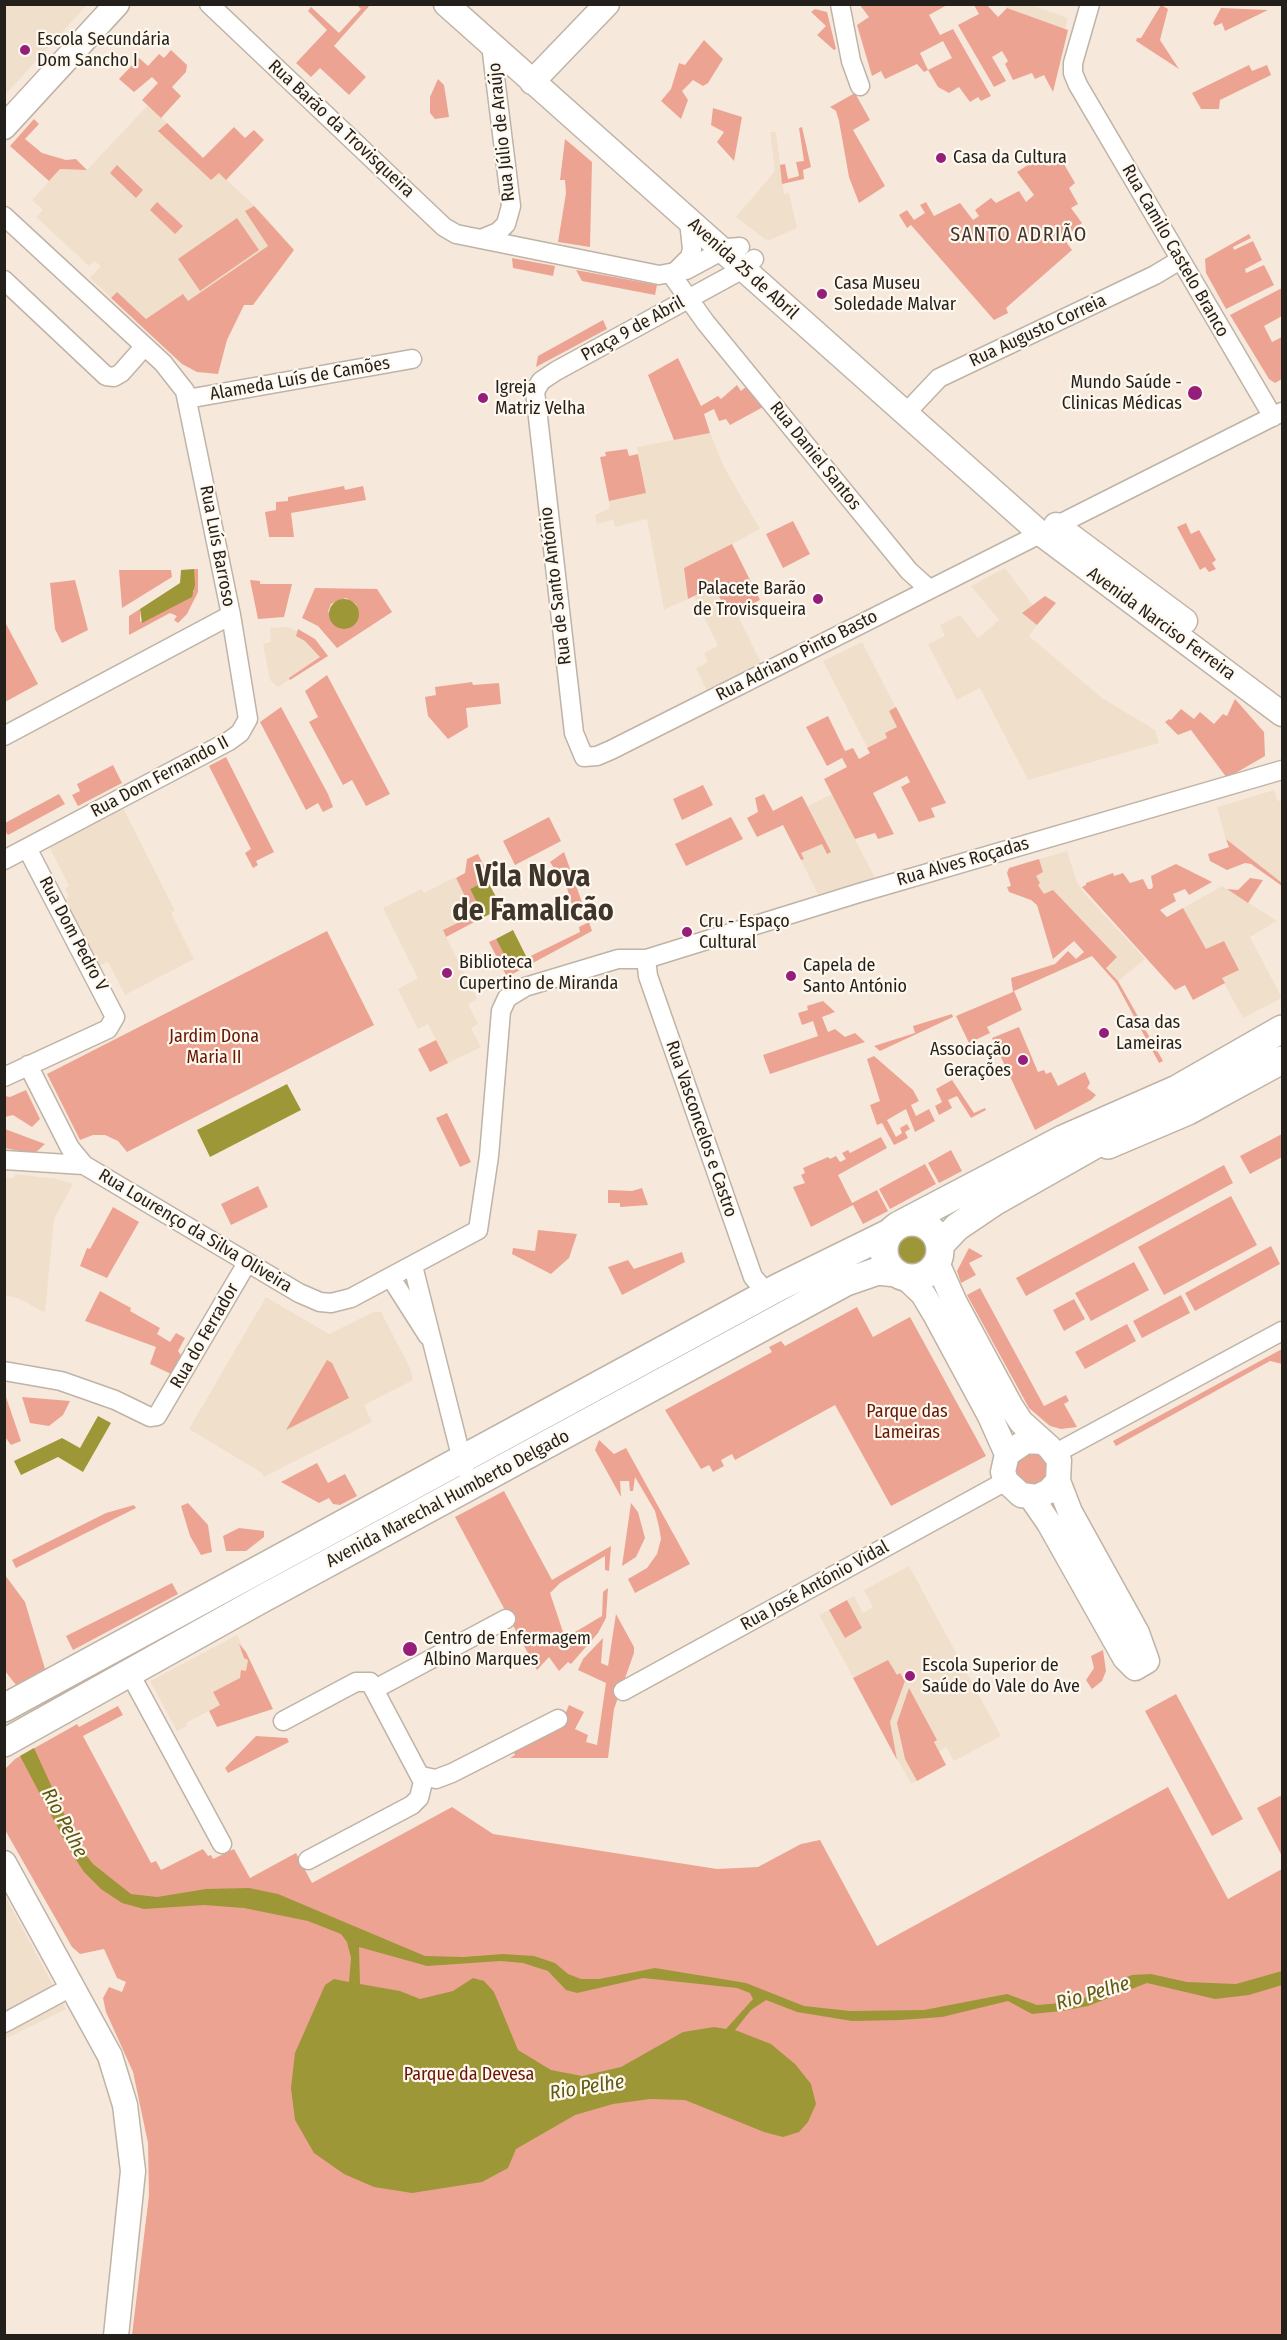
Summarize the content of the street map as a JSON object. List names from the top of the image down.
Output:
{
  "streets": {
    "main road": ["Avenida 25 de Abril", "Avenida Narciso Ferreira", "Avenida Marechal Humberto Delgado"],
    "street": [
      "Rua Barão da Trovisqueira",
      "Rua Júlio de Araújo",
      "Rua Camilo Castelo Branco",
      "Praça 9 de Abril",
      "Rua Augusto Correia",
      "Alameda Luís de Camões",
      "Rua Daniel Santos",
      "Rua Luís Barroso",
      "Rua de Santo António",
      "Rua Adriano Pinto Basto",
      "Rua Dom Fernando II",
      "Rua Alves Roçadas",
      "Rua Dom Pedro V",
      "Rua Vasconcelos e Castro",
      "Rua Lourenço da Silva Oliveira",
      "Rua do Ferrador",
      "Rua José António Vidal"
    ]
  },
  "crossings": [
    ["Rua Barão da Trovisqueira", "Rua Júlio de Araújo"],
    ["Rua Barão da Trovisqueira", "Praça 9 de Abril"],
    ["Rua Júlio de Araújo", "Avenida 25 de Abril"],
    ["Rua Júlio de Araújo", "Praça 9 de Abril"],
    ["Rua Camilo Castelo Branco", "Rua Augusto Correia"],
    ["Rua Camilo Castelo Branco", "Rua Adriano Pinto Basto"],
    ["Avenida 25 de Abril", "Praça 9 de Abril"],
    ["Avenida 25 de Abril", "Rua Augusto Correia"],
    ["Avenida 25 de Abril", "Avenida Narciso Ferreira"],
    ["Avenida 25 de Abril", "Rua Adriano Pinto Basto"],
    ["Praça 9 de Abril", "Rua Daniel Santos"],
    ["Praça 9 de Abril", "Rua de Santo António"],
    ["Alameda Luís de Camões", "Rua Luís Barroso"],
    ["Rua Daniel Santos", "Rua Adriano Pinto Basto"],
    ["Rua Luís Barroso", "Rua Dom Fernando II"],
    ["Rua de Santo António", "Rua Adriano Pinto Basto"],
    ["Avenida Narciso Ferreira", "Rua Adriano Pinto Basto"],
    ["Rua Dom Fernando II", "Rua Dom Pedro V"],
    ["Rua Alves Roçadas", "Rua Vasconcelos e Castro"],
    ["Rua Alves Roçadas", "Rua Lourenço da Silva Oliveira"],
    ["Rua Dom Pedro V", "Rua Lourenço da Silva Oliveira"],
    ["Rua Vasconcelos e Castro", "Avenida Marechal Humberto Delgado"],
    ["Rua Lourenço da Silva Oliveira", "Rua do Ferrador"]
  ],
  "districts": ["SANTO ADRIÃO", "Vila Nova de Famalicão"],
  "water": ["Rio Pelhe"],
  "parks": ["Jardim Dona Maria II", "Parque das Lameiras", "Parque da Devesa"],
  "places": [
    "Escola Secundária Dom Sancho I",
    "Casa da Cultura",
    "Casa Museu Soledade Malvar",
    "Mundo Saúde - Clinicas Médicas",
    "Igreja Matriz Velha",
    "Palacete Barão de Trovisqueira",
    "Cru - Espaço Cultural",
    "Biblioteca Cupertino de Miranda",
    "Capela de Santo António",
    "Casa das Lameiras",
    "Associação Gerações",
    "Centro de Enfermagem Albino Marques",
    "Escola Superior de Saúde do Vale do Ave"
  ]
}
